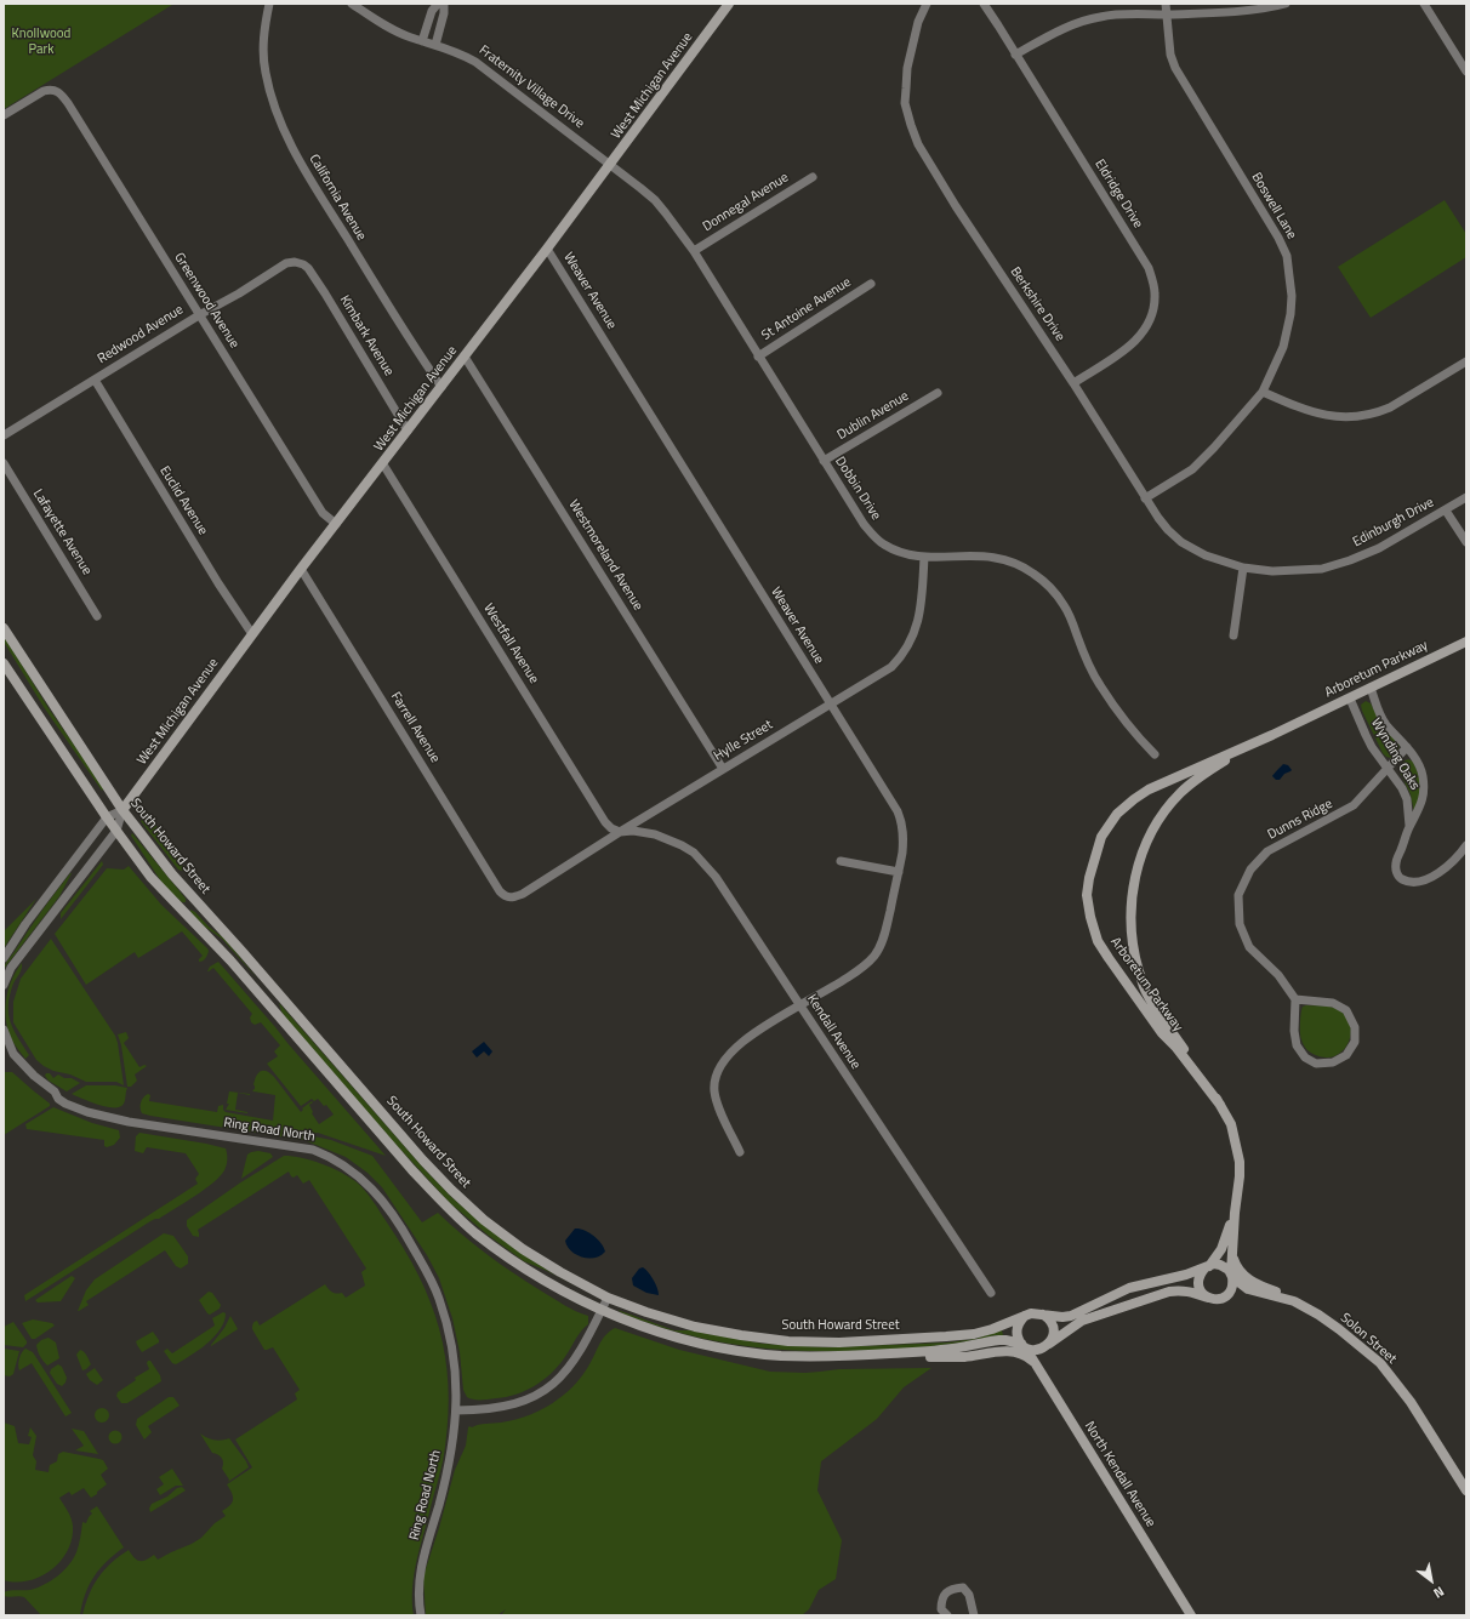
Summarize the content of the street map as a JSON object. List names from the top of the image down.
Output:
{
  "streets": {
    "street": [
      "West Michigan Avenue",
      "Fraternity Village Drive",
      "Eldridge Drive",
      "California Avenue",
      "Donnegal Avenue",
      "Boswell Lane",
      "Weaver Avenue",
      "Greenwood Avenue",
      "Berkshire Drive",
      "St Antoine Avenue",
      "Redwood Avenue",
      "Kimbark Avenue",
      "Dublin Avenue",
      "Dobbin Drive",
      "Euclid Avenue",
      "Edinburgh Drive",
      "Lafayette Avenue",
      "Westmoreland Avenue",
      "Westfall Avenue",
      "Arboretum Parkway",
      "Farrell Avenue",
      "Hylle Street",
      "Wynding Oaks",
      "Dunns Ridge",
      "South Howard Street",
      "Kendall Avenue",
      "Ring Road North",
      "Solon Street",
      "North Kendall Avenue"
    ]
  },
  "crossings": [
    ["West Michigan Avenue", "Fraternity Village Drive"],
    ["West Michigan Avenue", "California Avenue"],
    ["West Michigan Avenue", "Weaver Avenue"],
    ["West Michigan Avenue", "Greenwood Avenue"],
    ["West Michigan Avenue", "Kimbark Avenue"],
    ["West Michigan Avenue", "Dobbin Drive"],
    ["West Michigan Avenue", "Euclid Avenue"],
    ["West Michigan Avenue", "Westmoreland Avenue"],
    ["West Michigan Avenue", "Westfall Avenue"],
    ["West Michigan Avenue", "Farrell Avenue"],
    ["West Michigan Avenue", "South Howard Street"],
    ["Fraternity Village Drive", "Dobbin Drive"],
    ["Eldridge Drive", "Berkshire Drive"],
    ["Donnegal Avenue", "Dobbin Drive"],
    ["Boswell Lane", "Berkshire Drive"],
    ["Weaver Avenue", "Hylle Street"],
    ["Weaver Avenue", "Kendall Avenue"],
    ["Greenwood Avenue", "Redwood Avenue"],
    ["Berkshire Drive", "Edinburgh Drive"],
    ["St Antoine Avenue", "Dobbin Drive"],
    ["Redwood Avenue", "Kimbark Avenue"],
    ["Redwood Avenue", "Euclid Avenue"],
    ["Dublin Avenue", "Dobbin Drive"],
    ["Dobbin Drive", "Hylle Street"],
    ["Westmoreland Avenue", "Hylle Street"],
    ["Westfall Avenue", "Hylle Street"],
    ["Westfall Avenue", "Kendall Avenue"],
    ["Arboretum Parkway", "Wynding Oaks"],
    ["Arboretum Parkway", "Solon Street"],
    ["Farrell Avenue", "Hylle Street"],
    ["Hylle Street", "Kendall Avenue"],
    ["Wynding Oaks", "Dunns Ridge"],
    ["South Howard Street", "North Kendall Avenue"]
  ],
  "parks": ["Knollwood Park"],
  "north": "bottom right"
}
